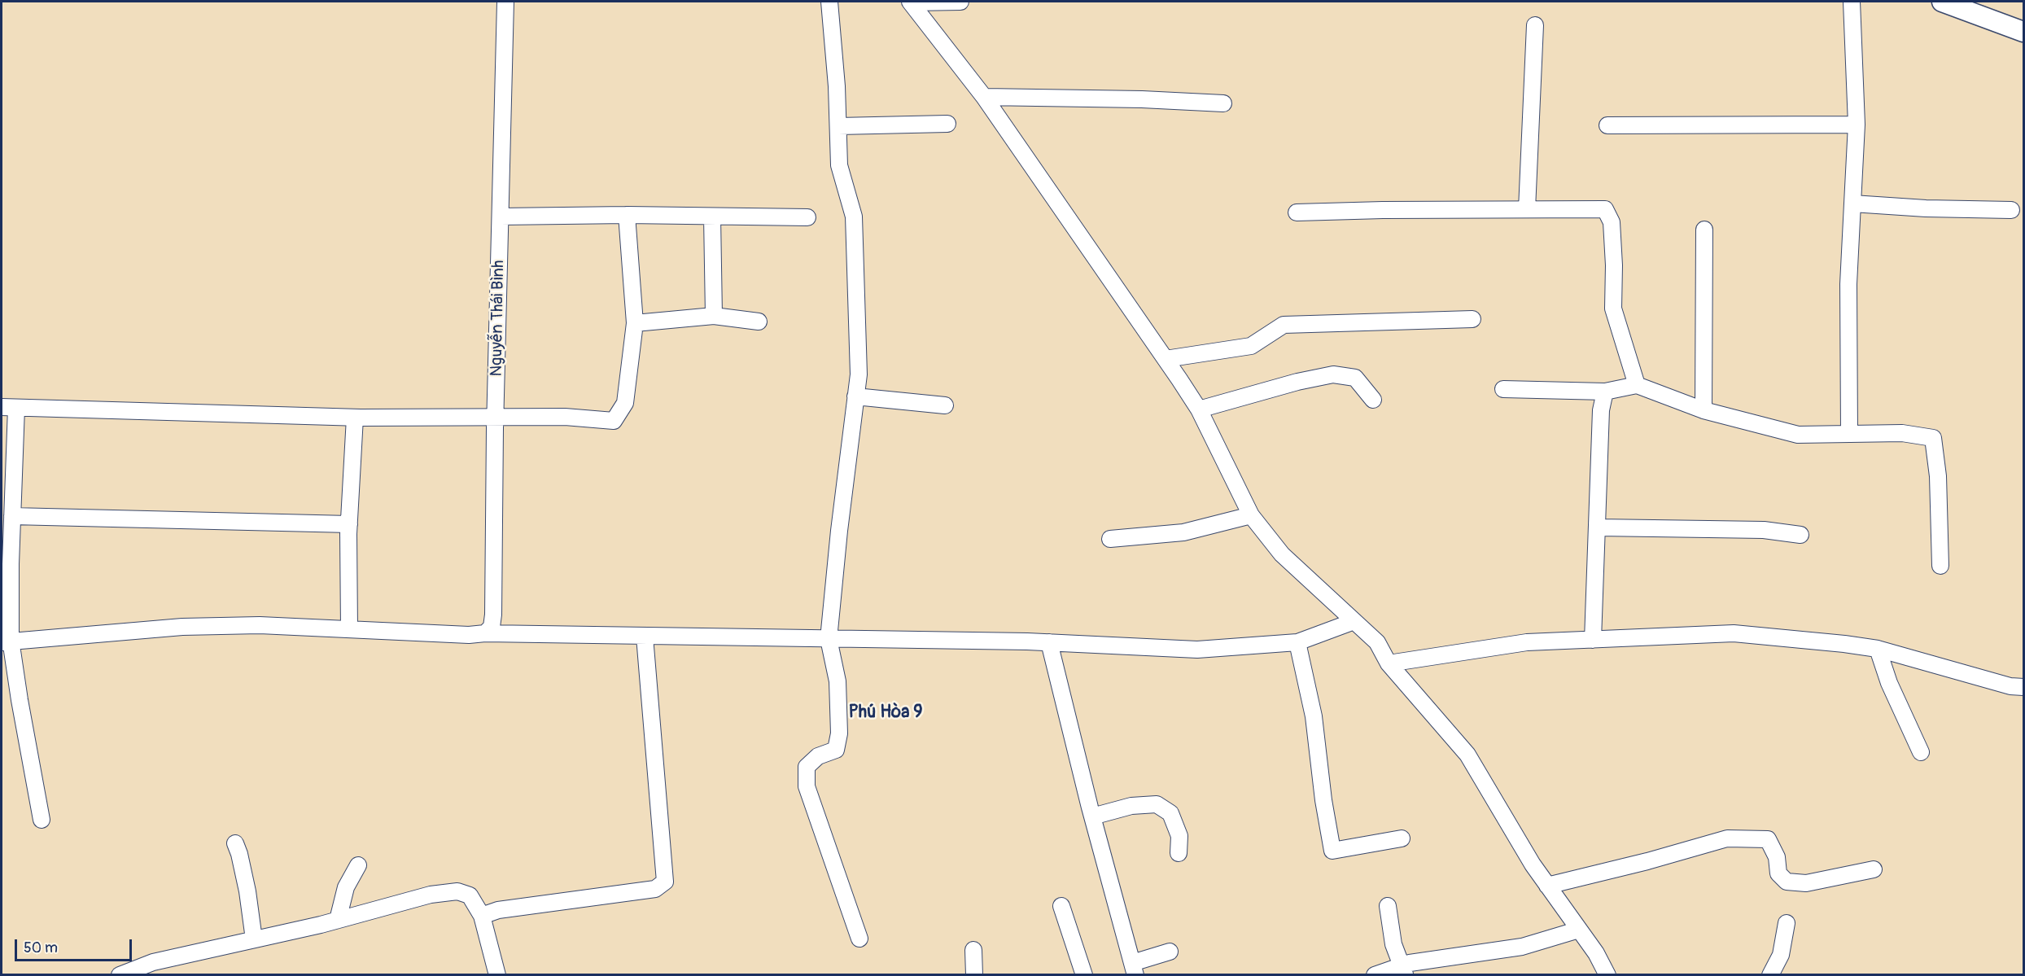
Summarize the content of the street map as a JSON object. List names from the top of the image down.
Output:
{
  "streets": {
    "street": ["Nguyễn Thái Bình"]
  },
  "districts": ["Phú Hòa 9"],
  "scale_bar": "50 m"
}
